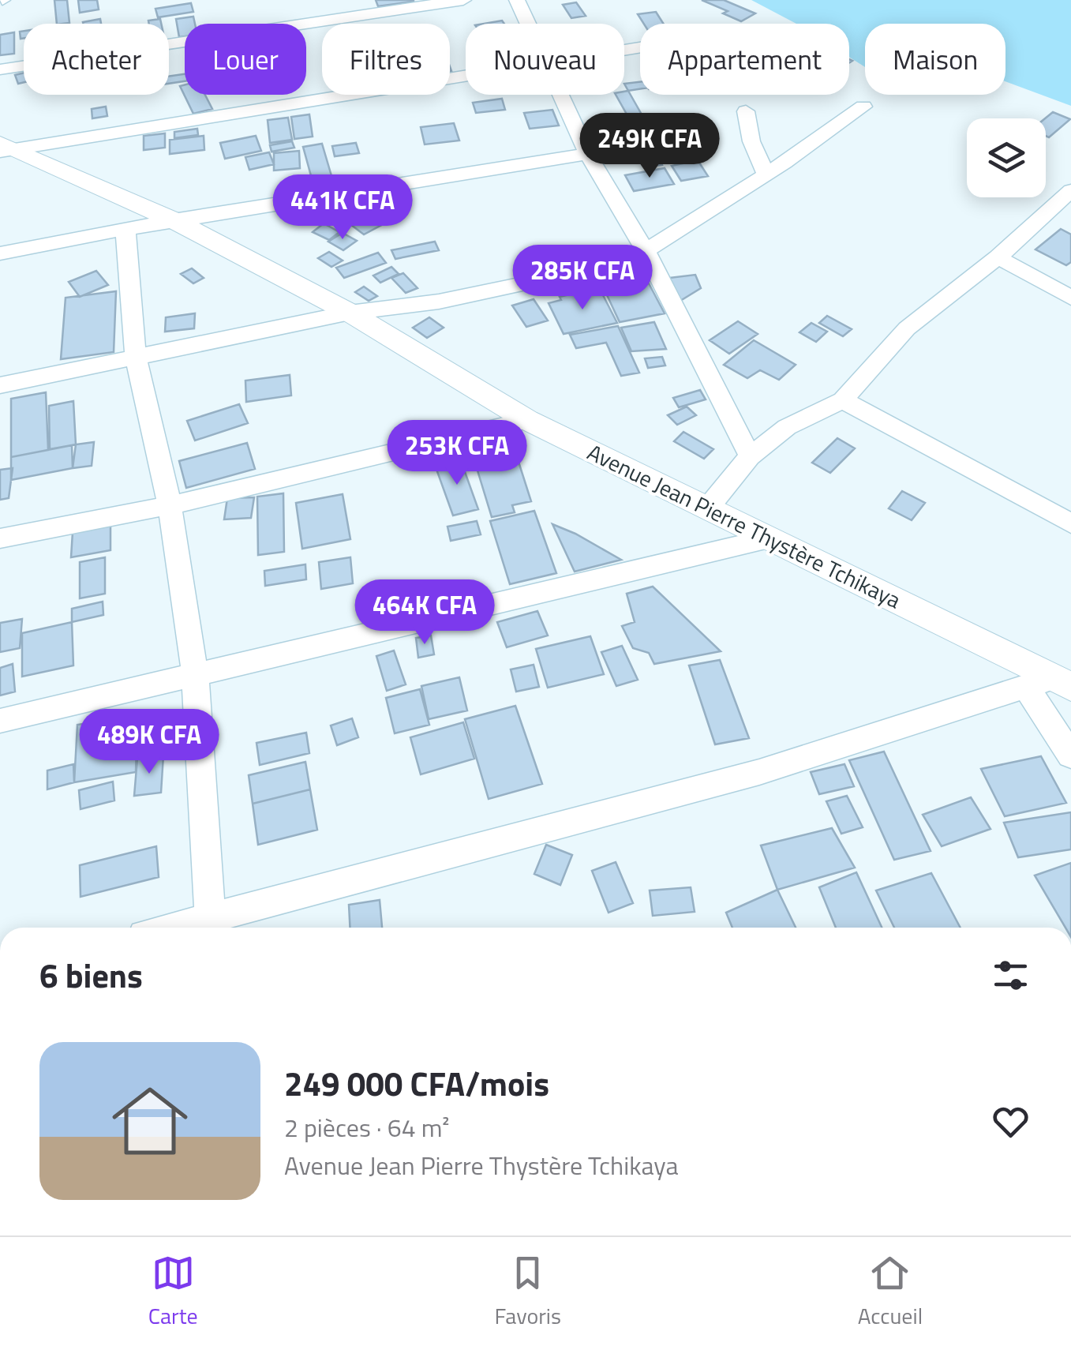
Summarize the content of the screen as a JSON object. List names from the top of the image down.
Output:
{
  "streets": {
    "street": ["Avenue Jean Pierre Thystère Tchikaya"]
  },
  "page": {
    "chip": [
      "Acheter",
      "Louer",
      "Filtres",
      "Nouveau",
      "Appartement",
      "Maison"
    ],
    "price": [
      "249K CFA",
      "441K CFA",
      "285K CFA",
      "253K CFA",
      "464K CFA",
      "489K CFA"
    ],
    "heading": "6 biens",
    "list": [
      {
        "name": "249 000 CFA/mois",
        "note": "2 pièces · 64 m² · Avenue Jean Pierre Thystère Tchikaya"
      }
    ],
    "tabs": ["Carte", "Favoris", "Accueil"]
  }
}
